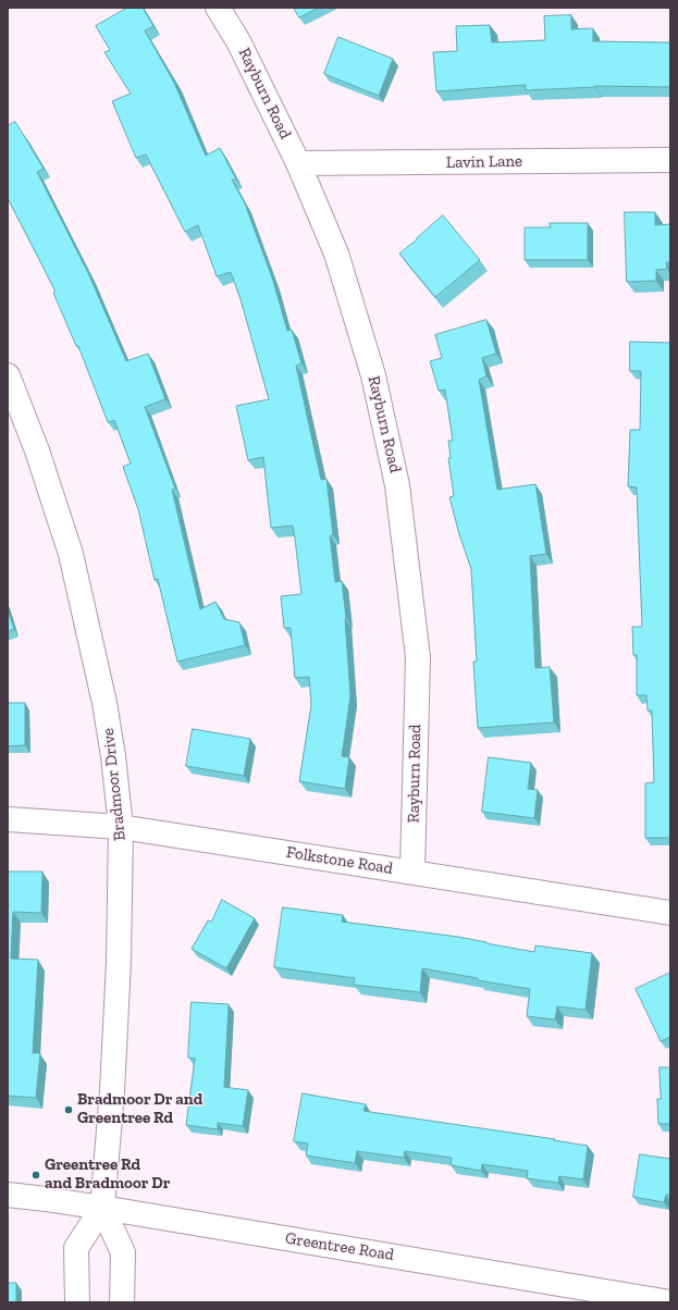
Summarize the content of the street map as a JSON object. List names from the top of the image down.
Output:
{
  "streets": {
    "street": [
      "Rayburn Road",
      "Lavin Lane",
      "Bradmoor Drive",
      "Folkstone Road",
      "Greentree Road"
    ]
  },
  "crossings": [
    ["Rayburn Road", "Lavin Lane"],
    ["Rayburn Road", "Folkstone Road"],
    ["Bradmoor Drive", "Folkstone Road"],
    ["Bradmoor Drive", "Greentree Road"]
  ],
  "places": ["Bradmoor Dr and Greentree Rd", "Greentree Rd and Bradmoor Dr"]
}
